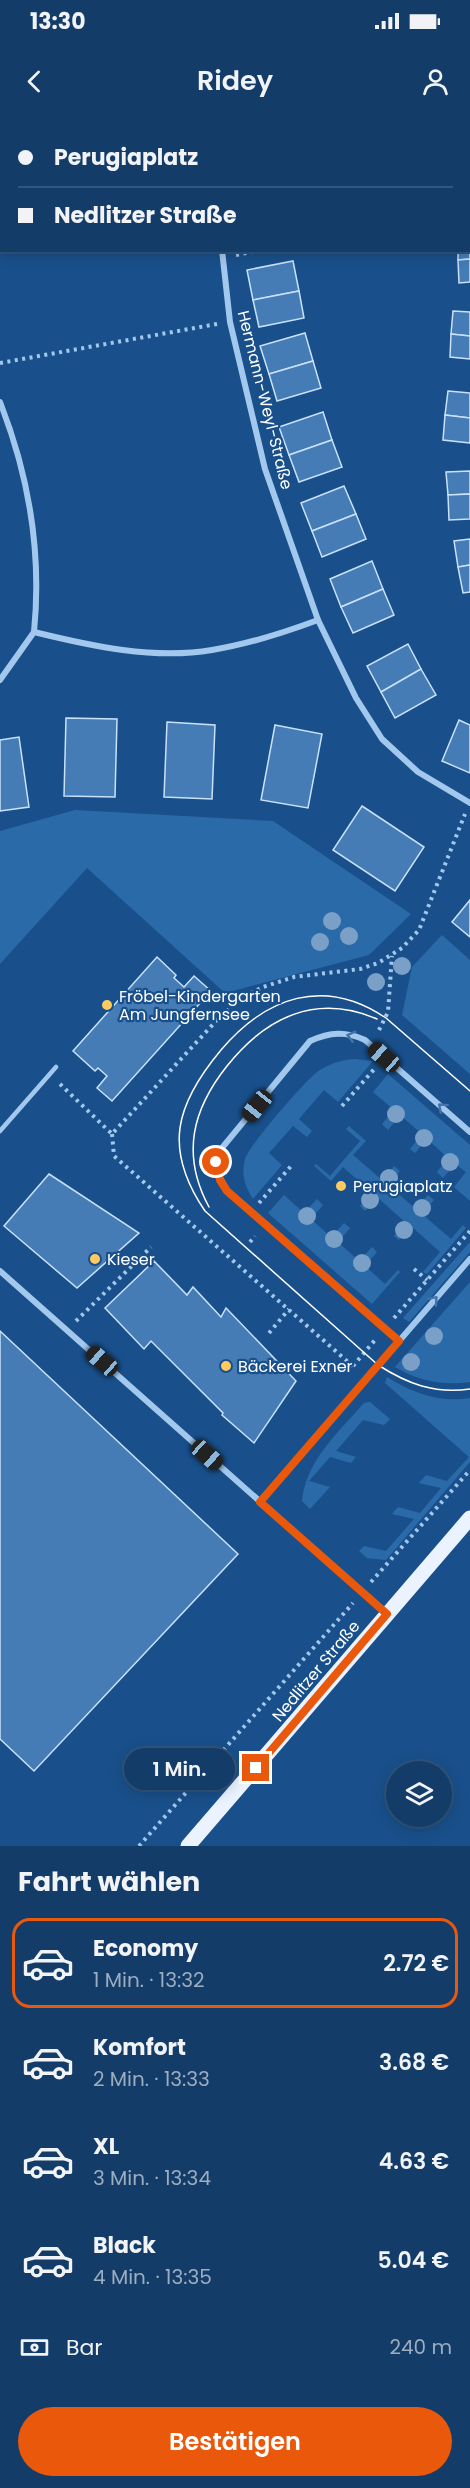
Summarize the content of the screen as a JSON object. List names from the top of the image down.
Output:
{
  "streets": {
    "main road": ["Nedlitzer Straße"],
    "street": ["Hermann-Weyl-Straße"]
  },
  "places": [
    "Fröbel-Kindergarten Am Jungfernsee",
    "Perugiaplatz",
    "Kieser",
    "Bäckerei Exner"
  ],
  "page": {
    "status": "13:30",
    "header": "Ridey",
    "banner": ["Perugiaplatz", "Nedlitzer Straße"],
    "bubble": "1 Min.",
    "heading": "Fahrt wählen",
    "list": [
      {
        "name": "Economy",
        "note": "1 Min. · 13:32",
        "value": "2.72 €"
      },
      {
        "name": "Komfort",
        "note": "2 Min. · 13:33",
        "value": "3.68 €"
      },
      {
        "name": "XL",
        "note": "3 Min. · 13:34",
        "value": "4.63 €"
      },
      {
        "name": "Black",
        "note": "4 Min. · 13:35",
        "value": "5.04 €"
      }
    ],
    "pay": ["Bar", "240 m"],
    "buttons": "Bestätigen"
  }
}
